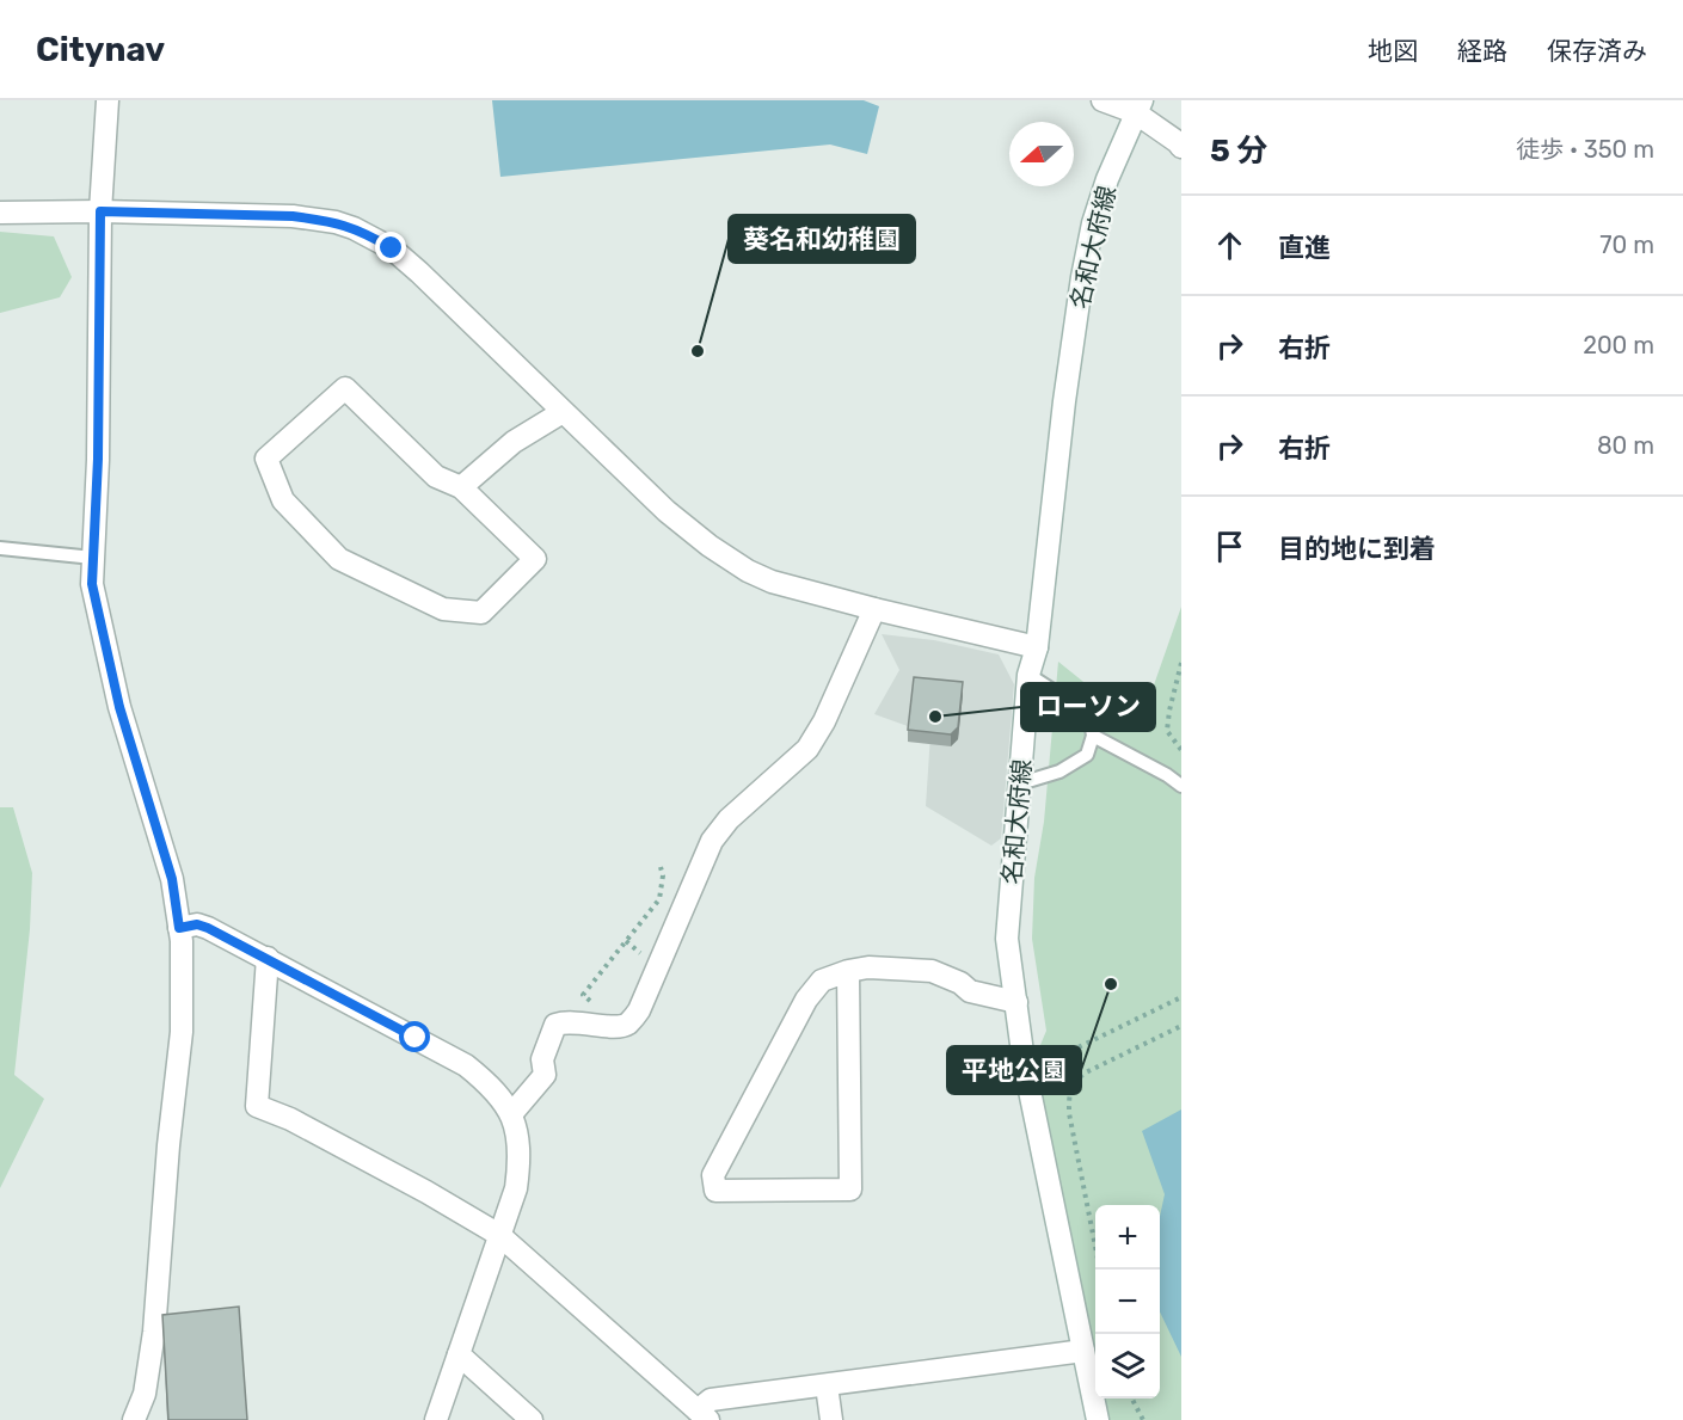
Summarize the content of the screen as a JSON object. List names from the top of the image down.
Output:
{
  "streets": {
    "street": ["名和大府線"]
  },
  "places": ["葵名和幼稚園", "ローソン", "平地公園"],
  "north": "left",
  "page": {
    "header": "Citynav",
    "nav": ["地図", "経路", "保存済み"],
    "heading": ["5 分", "徒歩 · 350 m"],
    "list": [
      ["直進", "70 m"],
      ["右折", "200 m"],
      ["右折", "80 m"],
      "目的地に到着"
    ],
    "map_buttons": ["+", "−"]
  }
}
